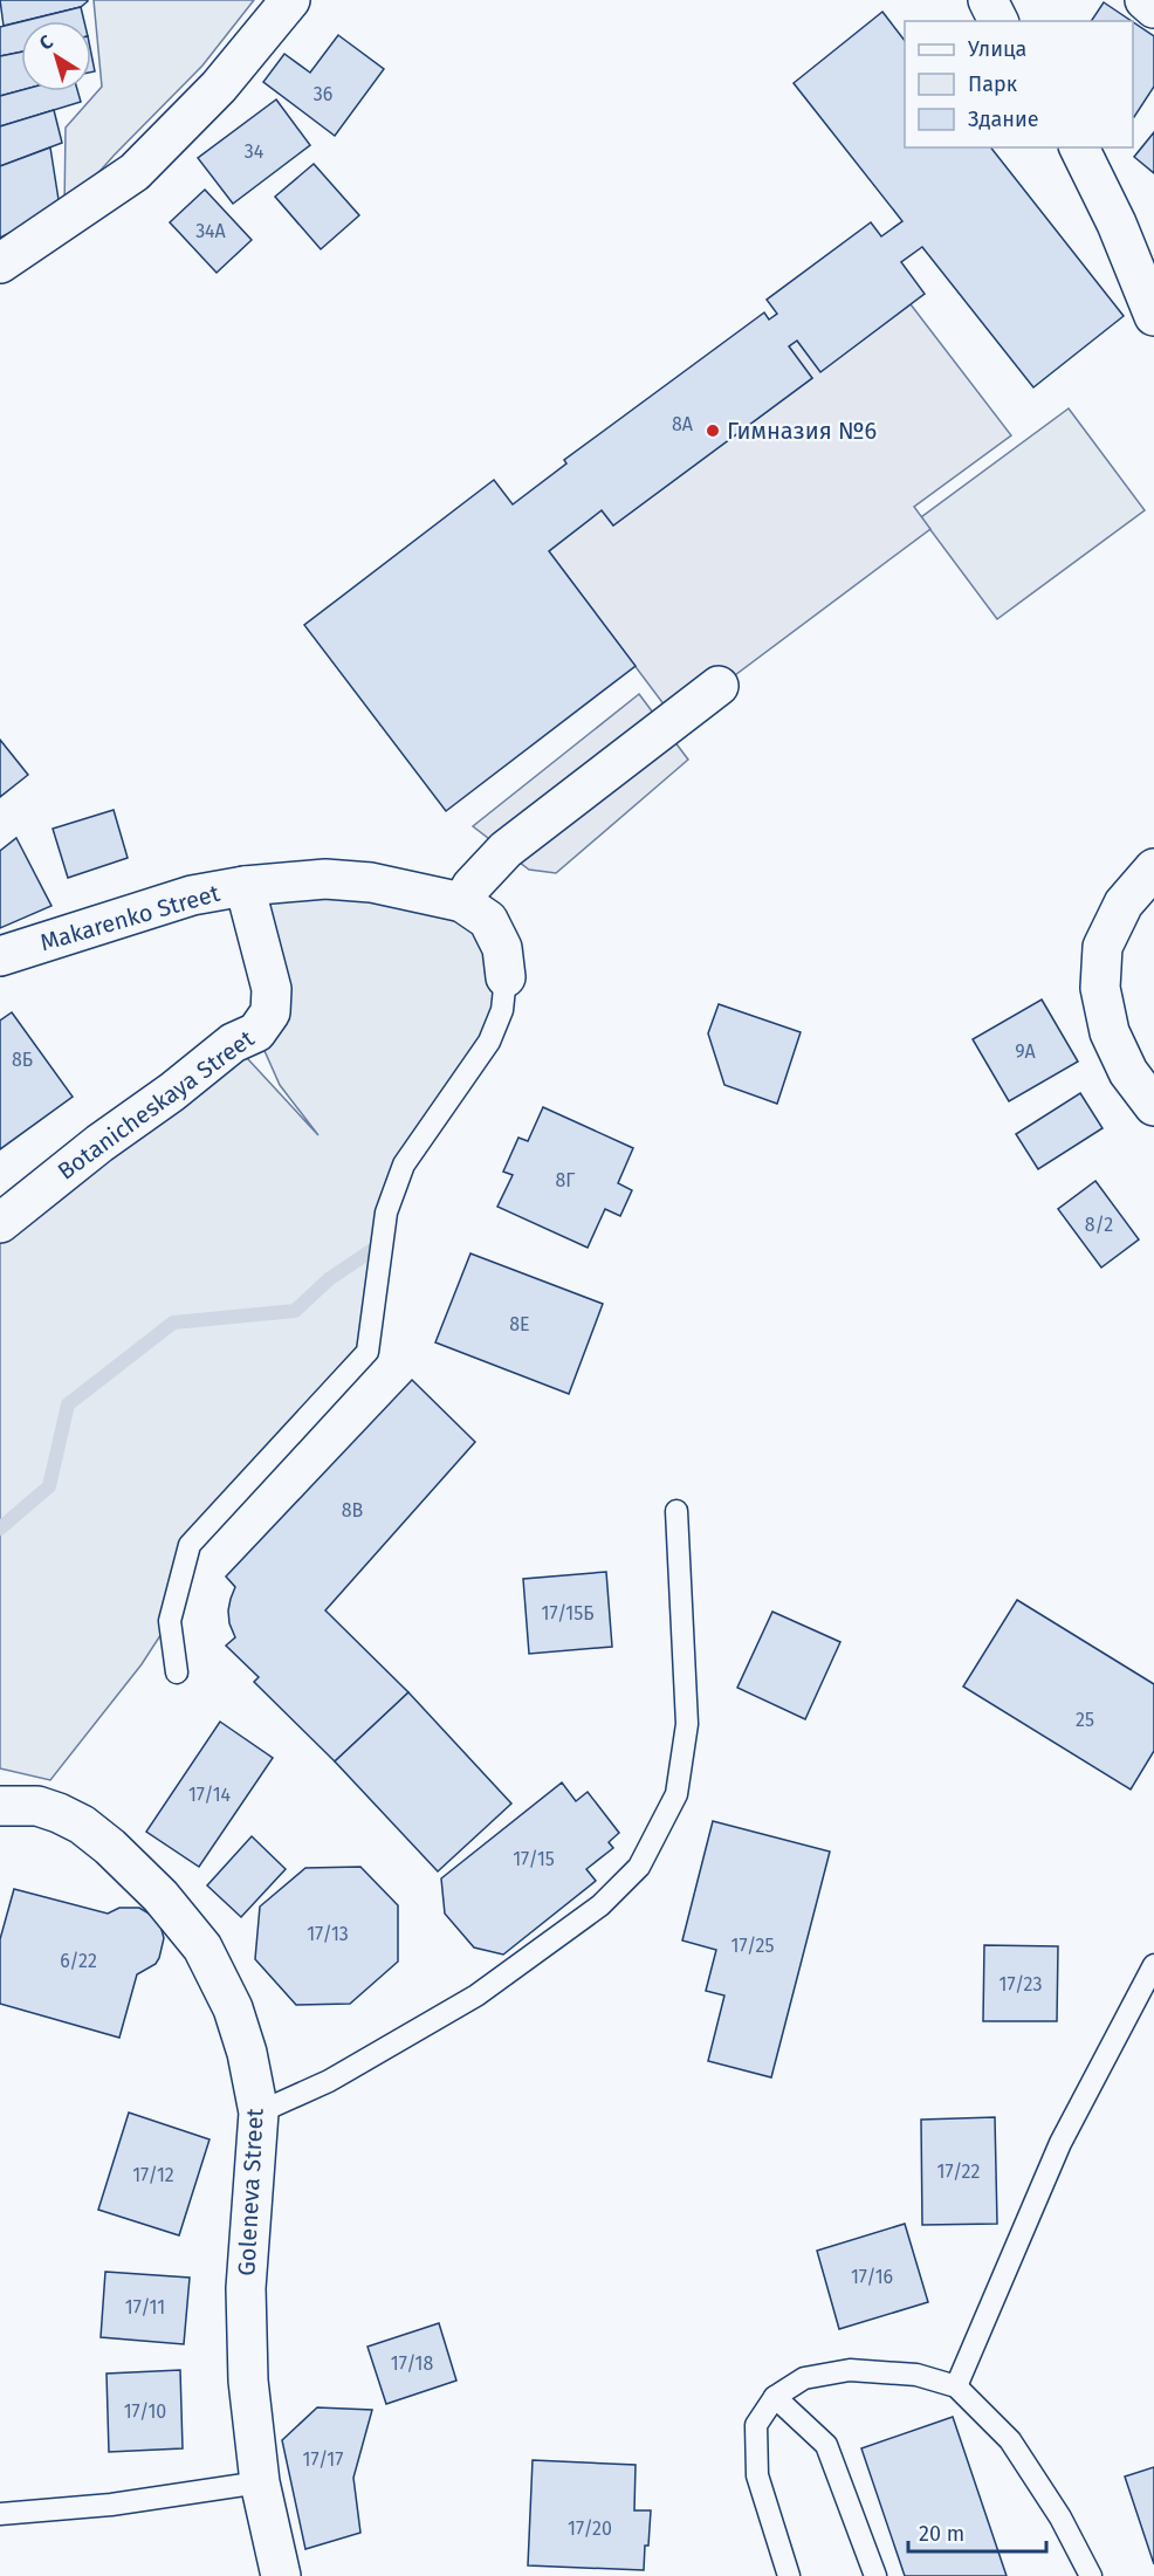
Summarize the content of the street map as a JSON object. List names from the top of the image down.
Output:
{
  "streets": {
    "street": ["Makarenko Street", "Botanicheskaya Street", "Goleneva Street"]
  },
  "crossings": [
    ["Makarenko Street", "Botanicheskaya Street"]
  ],
  "places": ["Гимназия №6"],
  "house_numbers": [
    "36",
    "34",
    "34А",
    "8А",
    "9А",
    "8Б",
    "8Г",
    "8/2",
    "8Е",
    "8В",
    "17/15Б",
    "25",
    "17/14",
    "17/15",
    "17/13",
    "17/25",
    "6/22",
    "17/23",
    "17/22",
    "17/12",
    "17/16",
    "17/11",
    "17/18",
    "17/10",
    "17/17",
    "17/20"
  ],
  "legend": ["Улица", "Парк", "Здание"],
  "scale_bar": "20 m",
  "north": "top left"
}
